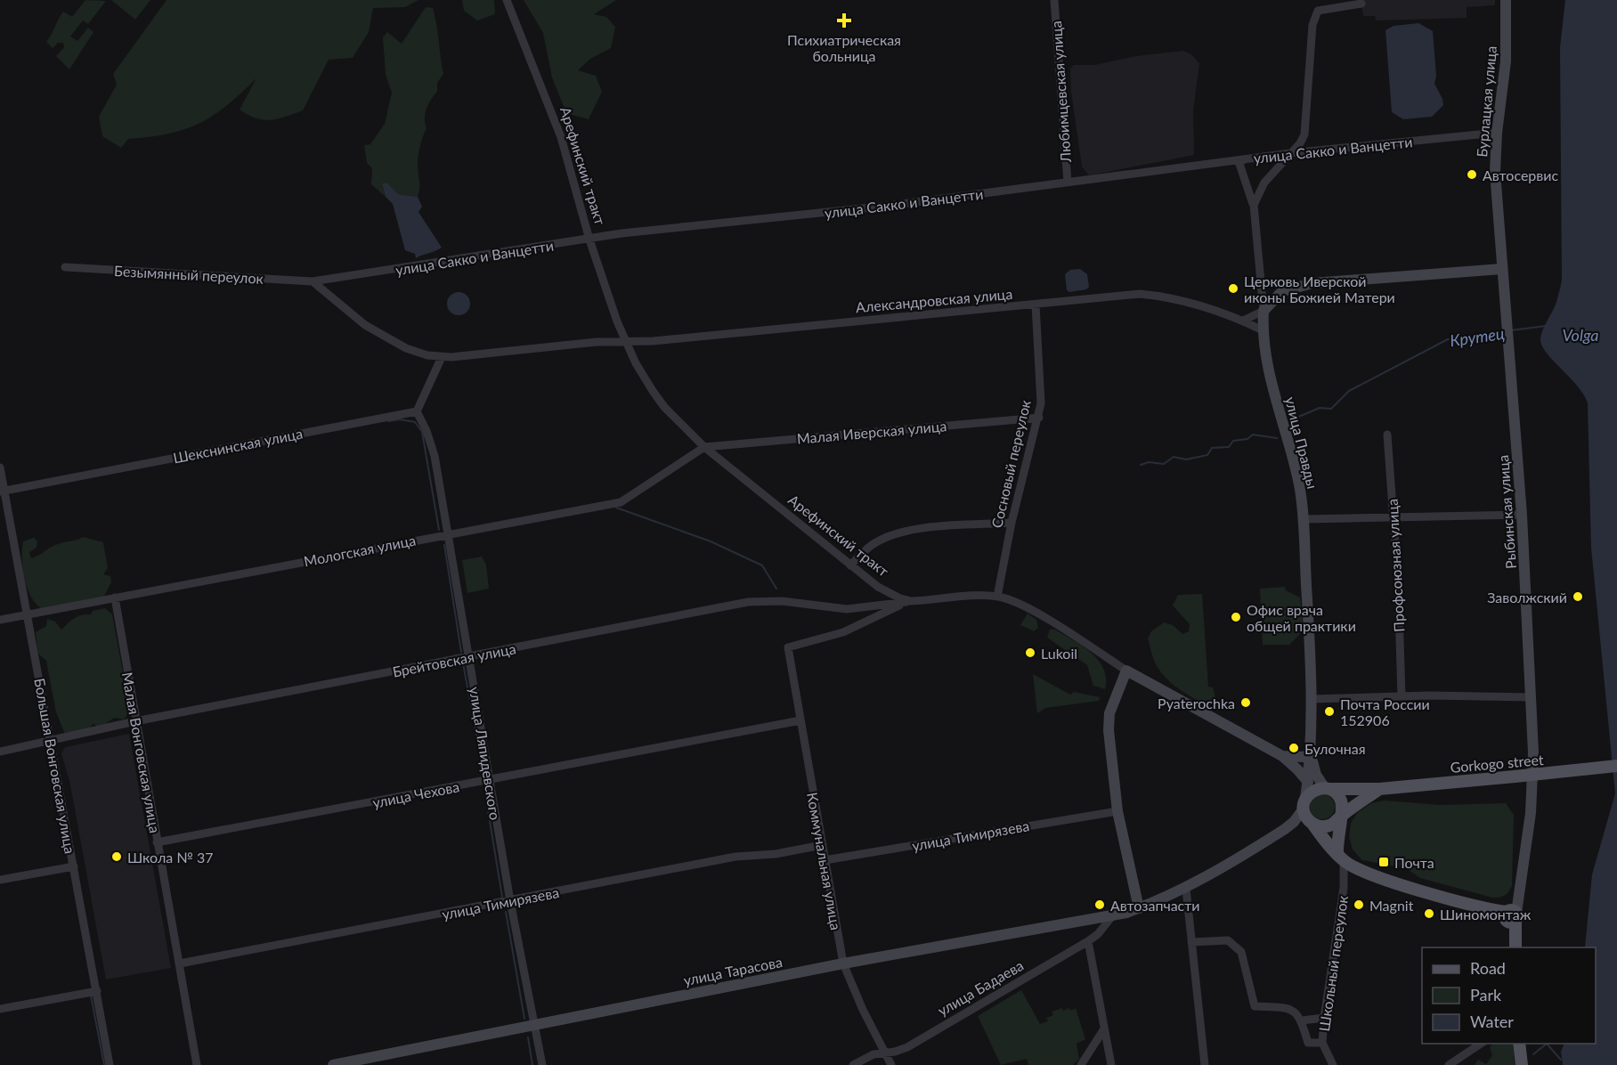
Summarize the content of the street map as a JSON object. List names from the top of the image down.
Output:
{
  "streets": {
    "main road": ["Gorkogo street"],
    "street": [
      "Любимцевская улица",
      "Бурлацкая улица",
      "улица Сакко и Ванцетти",
      "Арефинский тракт",
      "Безымянный переулок",
      "Александровская улица",
      "Малая Иверская улица",
      "улица Правды",
      "Шекснинская улица",
      "Сосновый переулок",
      "Рыбинская улица",
      "Мологская улица",
      "Профсоюзная улица",
      "Брейтовская улица",
      "Малая Вонговская улица",
      "улица Ляпидевского",
      "Большая Вонговская улица",
      "улица Чехова",
      "улица Тимирязева",
      "Коммунальная улица",
      "Школьный переулок",
      "улица Тарасова",
      "улица Бадаева"
    ]
  },
  "crossings": [
    ["Любимцевская улица", "улица Сакко и Ванцетти"],
    ["Бурлацкая улица", "улица Сакко и Ванцетти"],
    ["Бурлацкая улица", "Рыбинская улица"],
    ["улица Сакко и Ванцетти", "Арефинский тракт"],
    ["улица Сакко и Ванцетти", "Безымянный переулок"],
    ["улица Сакко и Ванцетти", "улица Правды"],
    ["Арефинский тракт", "Александровская улица"],
    ["Арефинский тракт", "Малая Иверская улица"],
    ["Арефинский тракт", "улица Правды"],
    ["Арефинский тракт", "Сосновый переулок"],
    ["Арефинский тракт", "Мологская улица"],
    ["Арефинский тракт", "Брейтовская улица"],
    ["Арефинский тракт", "Коммунальная улица"],
    ["Александровская улица", "улица Правды"],
    ["Александровская улица", "Сосновый переулок"],
    ["Малая Иверская улица", "Сосновый переулок"],
    ["Малая Иверская улица", "Мологская улица"],
    ["улица Правды", "Gorkogo street"],
    ["Шекснинская улица", "улица Ляпидевского"],
    ["Шекснинская улица", "Большая Вонговская улица"],
    ["Мологская улица", "Малая Вонговская улица"],
    ["Мологская улица", "улица Ляпидевского"],
    ["Мологская улица", "Большая Вонговская улица"],
    ["Брейтовская улица", "Малая Вонговская улица"],
    ["Брейтовская улица", "улица Ляпидевского"],
    ["Брейтовская улица", "Большая Вонговская улица"],
    ["Брейтовская улица", "Коммунальная улица"],
    ["Малая Вонговская улица", "улица Чехова"],
    ["Малая Вонговская улица", "улица Тимирязева"],
    ["улица Ляпидевского", "улица Чехова"],
    ["улица Ляпидевского", "улица Тимирязева"],
    ["улица Ляпидевского", "улица Тарасова"],
    ["улица Чехова", "Коммунальная улица"],
    ["улица Тимирязева", "Коммунальная улица"],
    ["Коммунальная улица", "улица Тарасова"],
    ["Коммунальная улица", "улица Бадаева"],
    ["улица Тарасова", "улица Бадаева"]
  ],
  "water": ["Volga", "Крутец"],
  "places": {
    "health": ["Психиатрическая больница"],
    "other": [
      "Автосервис",
      "Церковь Иверской иконы Божией Матери",
      "Заволжский",
      "Офис врача общей практики",
      "Lukoil",
      "Pyaterochka",
      "Почта России 152906",
      "Булочная",
      "Школа № 37",
      "Автозапчасти",
      "Magnit",
      "Шиномонтаж"
    ],
    "transit": ["Почта"]
  },
  "legend": ["Road", "Park", "Water"]
}
